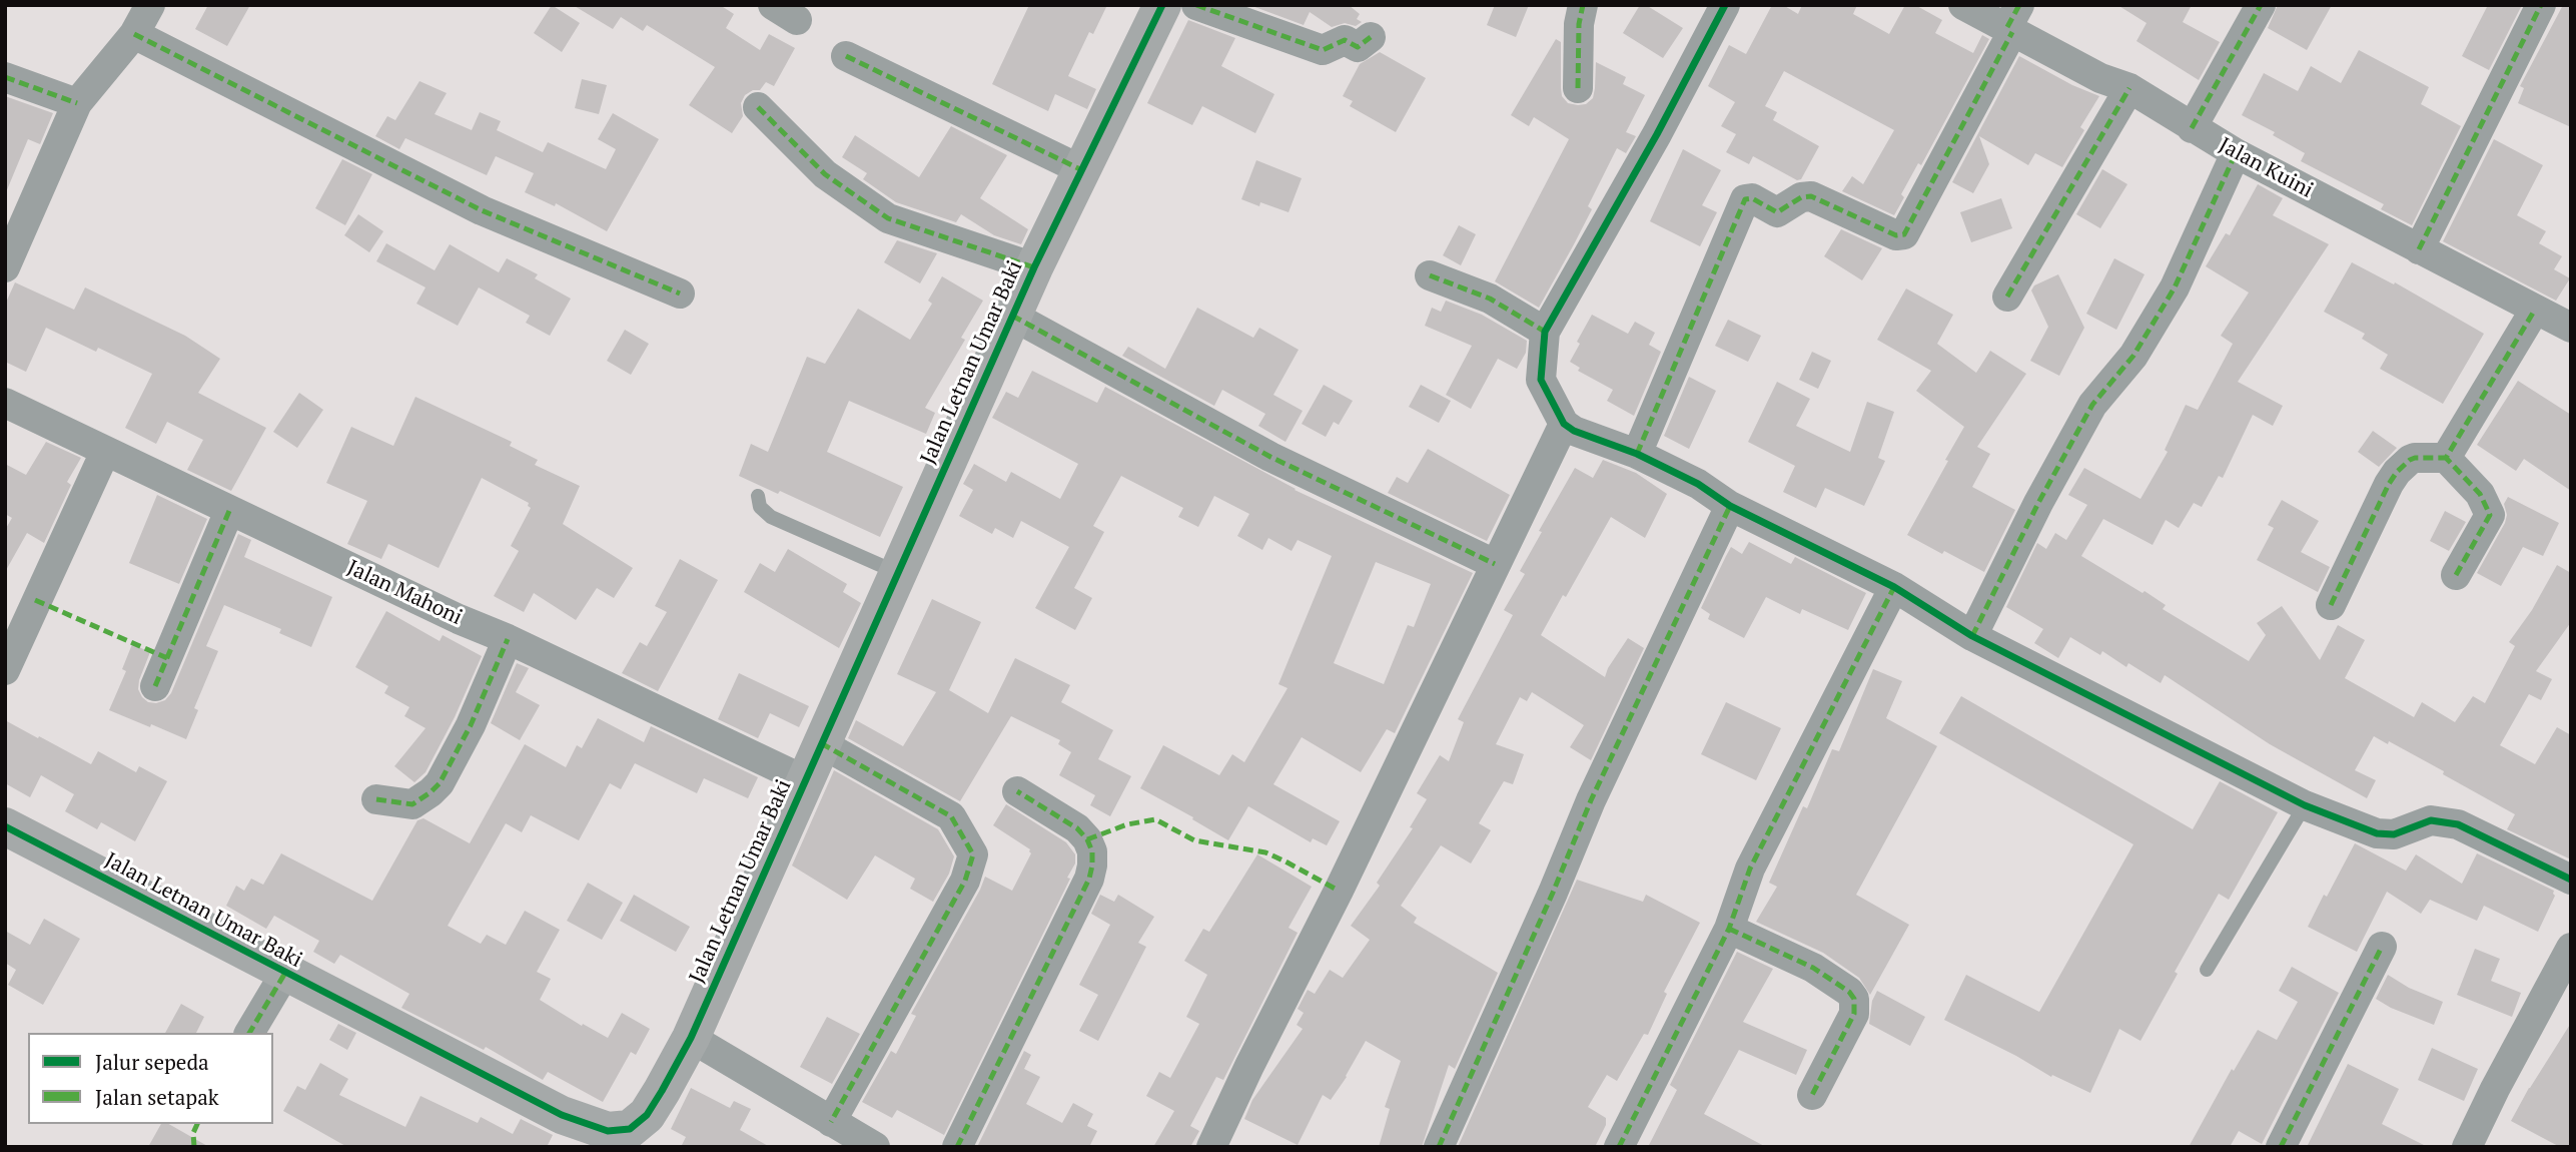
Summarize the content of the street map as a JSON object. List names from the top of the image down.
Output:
{
  "streets": {
    "street": ["Jalan Kuini", "Jalan Letnan Umar Baki", "Jalan Mahoni"]
  },
  "crossings": [
    ["Jalan Letnan Umar Baki", "Jalan Mahoni"]
  ],
  "legend": ["Jalur sepeda", "Jalan setapak"]
}
